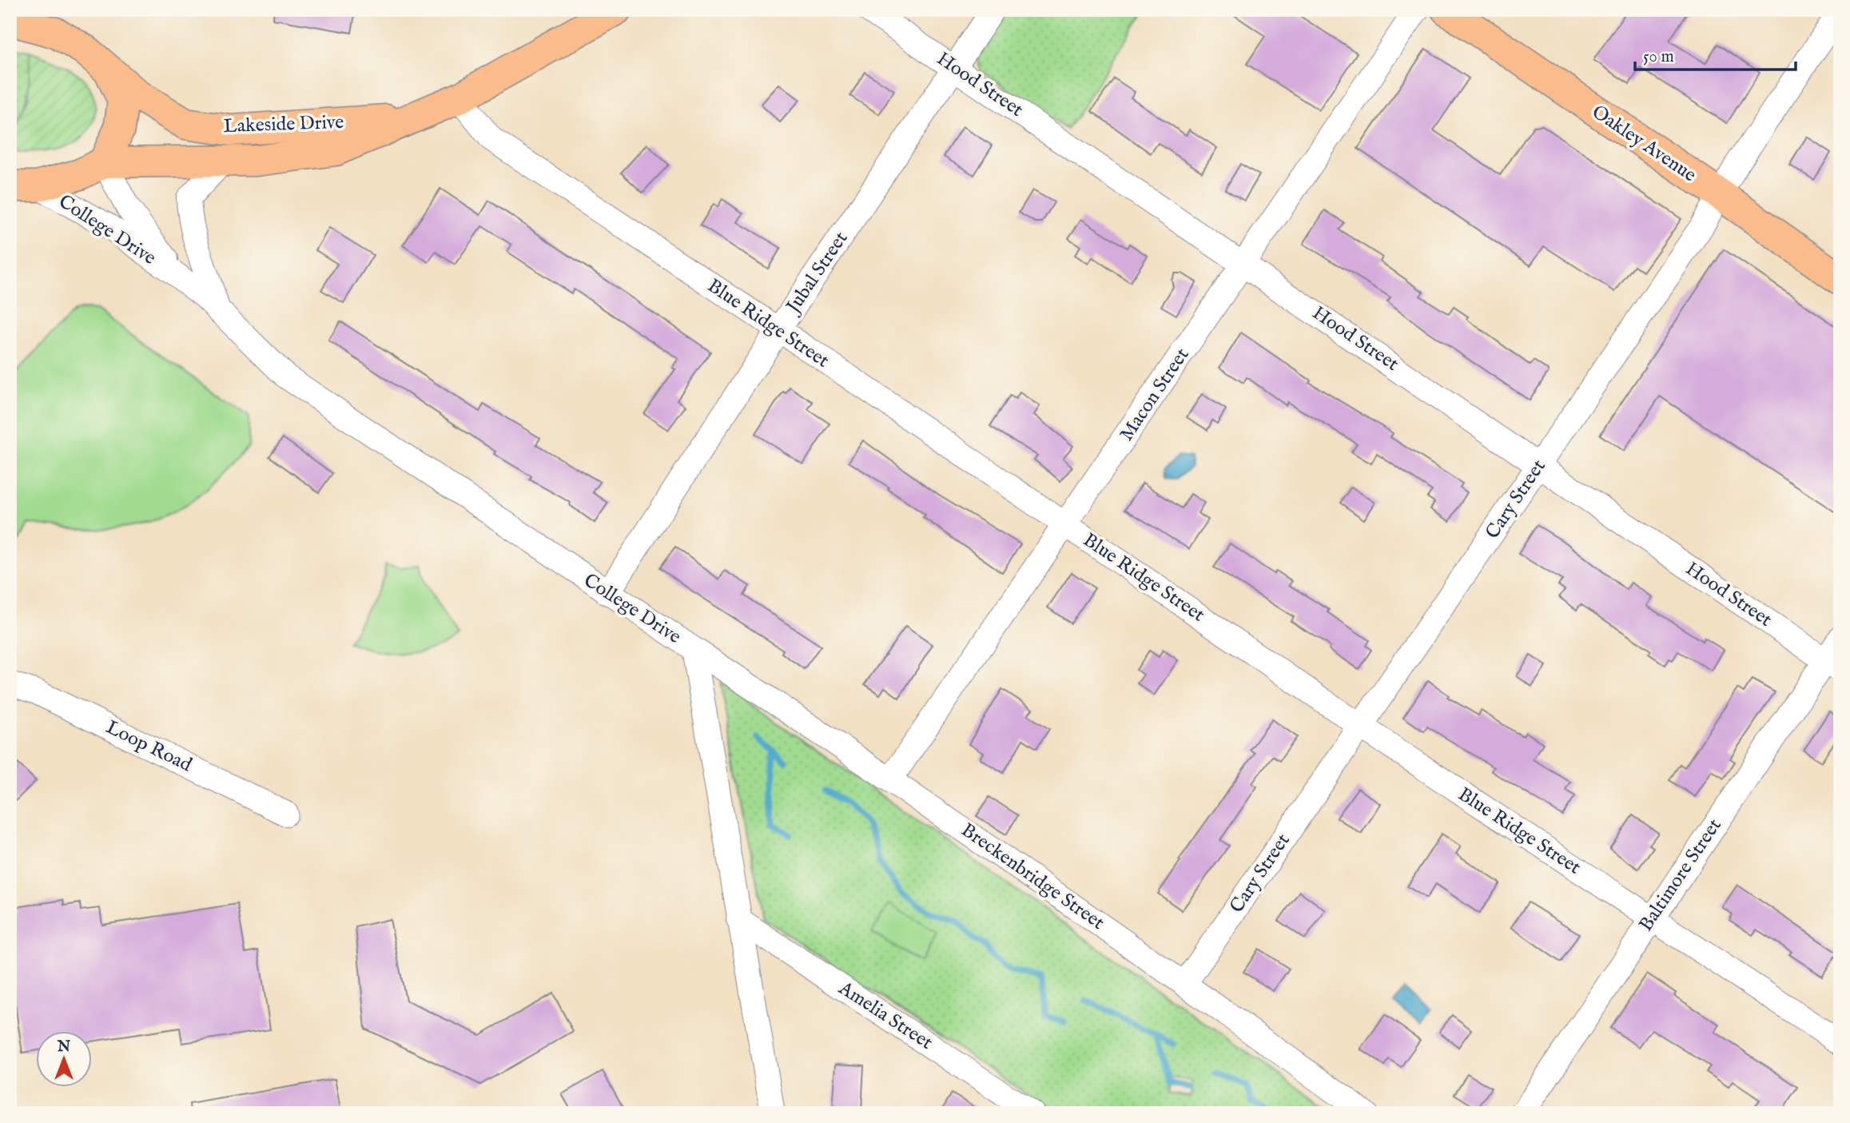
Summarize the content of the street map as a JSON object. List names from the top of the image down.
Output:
{
  "streets": {
    "main road": ["Lakeside Drive", "Oakley Avenue"],
    "street": [
      "Hood Street",
      "College Drive",
      "Jubal Street",
      "Blue Ridge Street",
      "Macon Street",
      "Cary Street",
      "Loop Road",
      "Baltimore Street",
      "Breckenbridge Street",
      "Amelia Street"
    ]
  },
  "crossings": [
    ["Hood Street", "Jubal Street"],
    ["Hood Street", "Macon Street"],
    ["Hood Street", "Cary Street"],
    ["Hood Street", "Baltimore Street"],
    ["Lakeside Drive", "College Drive"],
    ["Lakeside Drive", "Blue Ridge Street"],
    ["Oakley Avenue", "Cary Street"],
    ["College Drive", "Jubal Street"],
    ["College Drive", "Breckenbridge Street"],
    ["College Drive", "Amelia Street"],
    ["Jubal Street", "Blue Ridge Street"],
    ["Blue Ridge Street", "Macon Street"],
    ["Blue Ridge Street", "Cary Street"],
    ["Blue Ridge Street", "Baltimore Street"],
    ["Macon Street", "Breckenbridge Street"],
    ["Cary Street", "Breckenbridge Street"]
  ],
  "scale_bar": "50 m",
  "north": "top"
}
